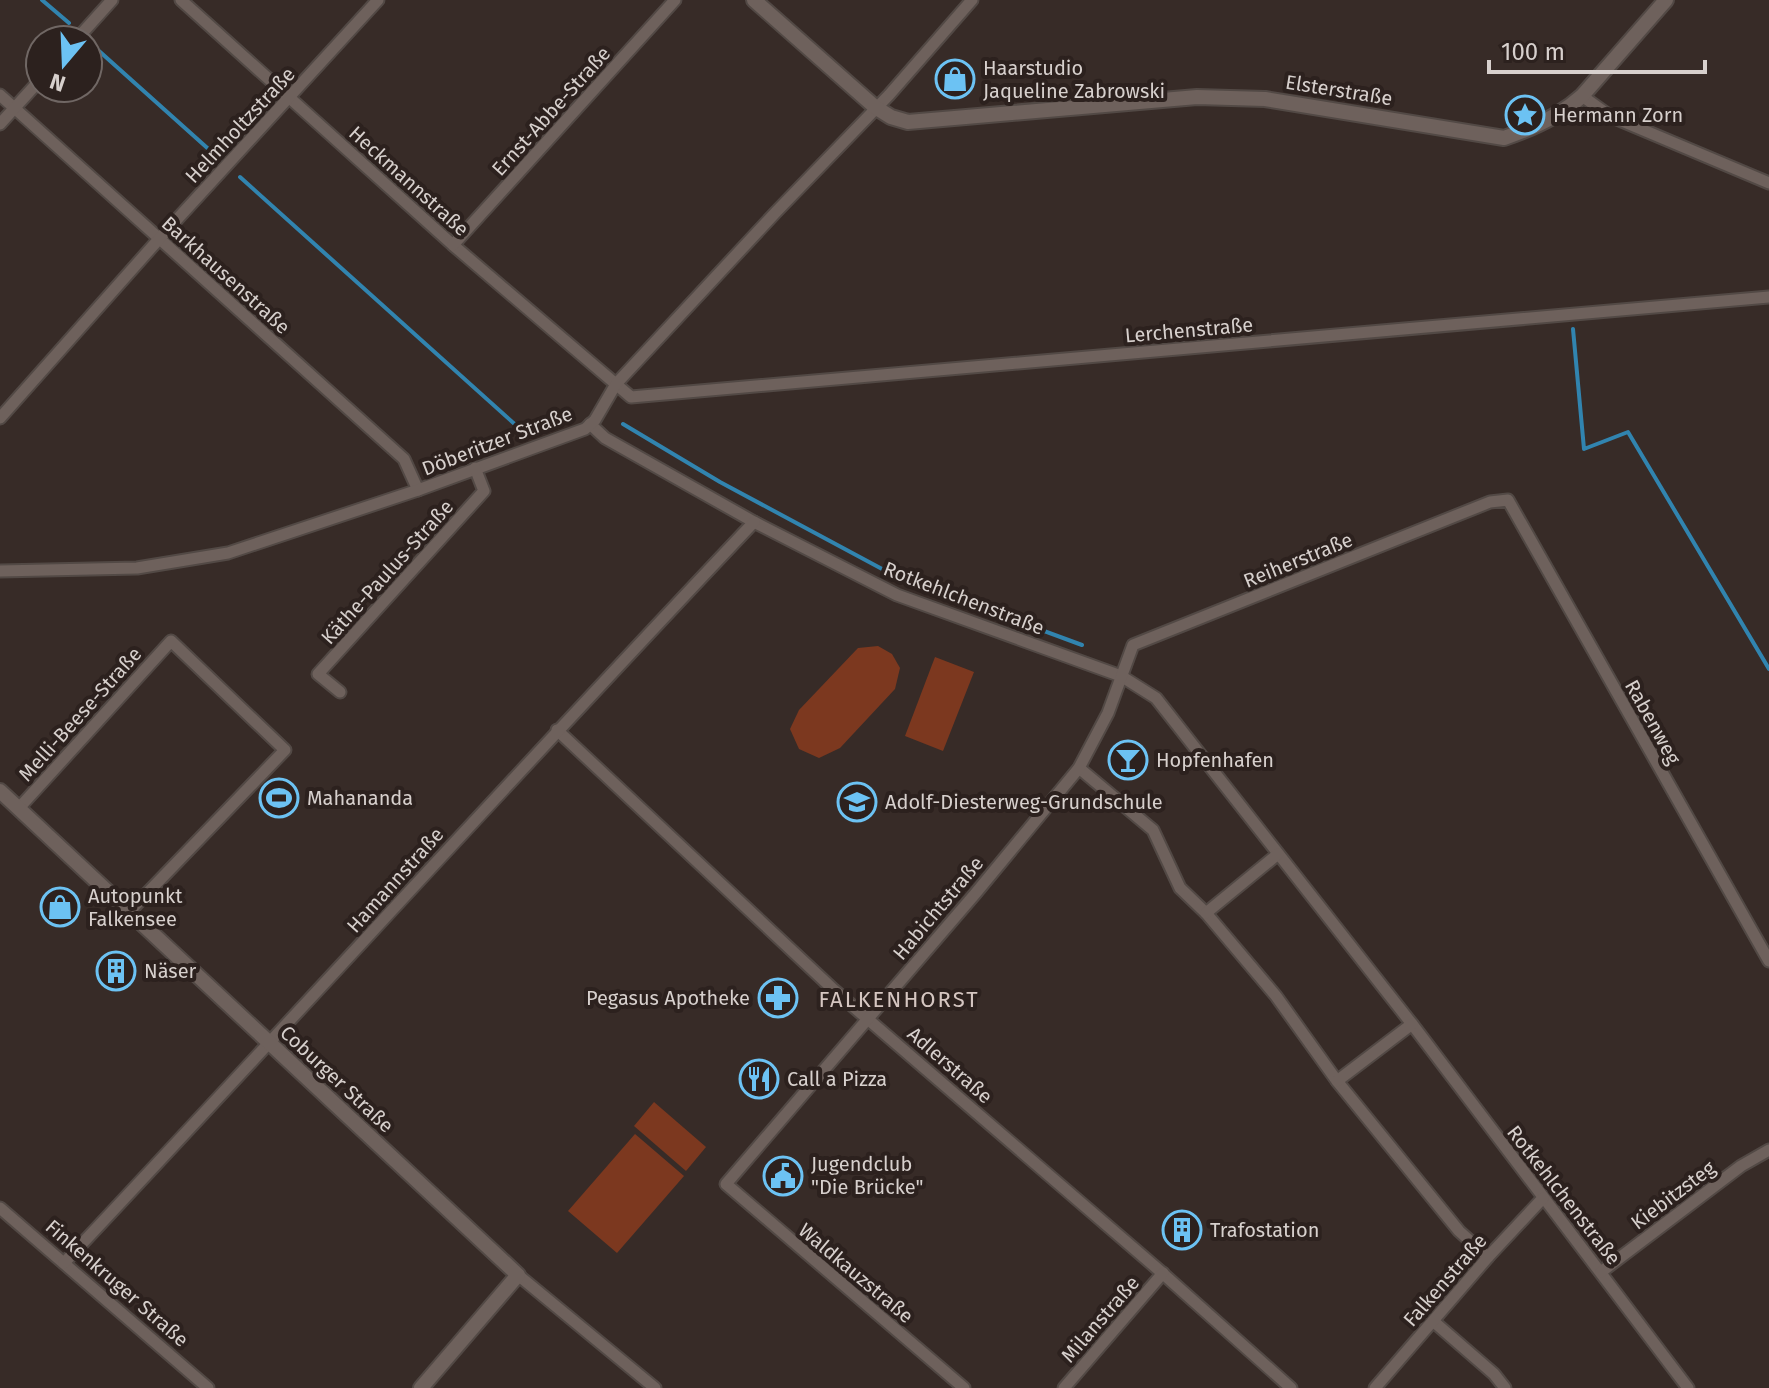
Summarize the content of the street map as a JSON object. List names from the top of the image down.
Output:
{
  "streets": {
    "street": [
      "Elsterstraße",
      "Ernst-Abbe-Straße",
      "Helmholtzstraße",
      "Heckmannstraße",
      "Barkhausenstraße",
      "Lerchenstraße",
      "Döberitzer Straße",
      "Reiherstraße",
      "Käthe-Paulus-Straße",
      "Rotkehlchenstraße",
      "Melli-Beese-Straße",
      "Rabenweg",
      "Hamannstraße",
      "Habichtstraße",
      "Adlerstraße",
      "Coburger Straße",
      "Kiebitzsteg",
      "Waldkauzstraße",
      "Falkenstraße",
      "Finkenkruger Straße",
      "Milanstraße"
    ]
  },
  "crossings": [
    ["Elsterstraße", "Döberitzer Straße"],
    ["Ernst-Abbe-Straße", "Heckmannstraße"],
    ["Helmholtzstraße", "Heckmannstraße"],
    ["Helmholtzstraße", "Barkhausenstraße"],
    ["Heckmannstraße", "Lerchenstraße"],
    ["Heckmannstraße", "Döberitzer Straße"],
    ["Barkhausenstraße", "Döberitzer Straße"],
    ["Lerchenstraße", "Döberitzer Straße"],
    ["Döberitzer Straße", "Käthe-Paulus-Straße"],
    ["Döberitzer Straße", "Rotkehlchenstraße"],
    ["Reiherstraße", "Rotkehlchenstraße"],
    ["Reiherstraße", "Rabenweg"],
    ["Reiherstraße", "Habichtstraße"],
    ["Rotkehlchenstraße", "Hamannstraße"],
    ["Rotkehlchenstraße", "Habichtstraße"],
    ["Rotkehlchenstraße", "Kiebitzsteg"],
    ["Rotkehlchenstraße", "Falkenstraße"],
    ["Melli-Beese-Straße", "Coburger Straße"],
    ["Hamannstraße", "Adlerstraße"],
    ["Hamannstraße", "Coburger Straße"],
    ["Hamannstraße", "Finkenkruger Straße"],
    ["Habichtstraße", "Adlerstraße"],
    ["Habichtstraße", "Waldkauzstraße"],
    ["Adlerstraße", "Milanstraße"]
  ],
  "districts": ["FALKENHORST"],
  "places": {
    "shop": ["Haarstudio Jaqueline Zabrowski", "Autopunkt Falkensee"],
    "place": ["Hermann Zorn"],
    "bar": ["Hopfenhafen"],
    "sports": ["Mahananda"],
    "school or university": ["Adolf-Diesterweg-Grundschule"],
    "building": ["Näser", "Trafostation"],
    "pharmacy": ["Pegasus Apotheke"],
    "restaurant": ["Call a Pizza"],
    "public building": ["Jugendclub \"Die Brücke\""]
  },
  "scale_bar": "100 m",
  "north": "bottom"
}
